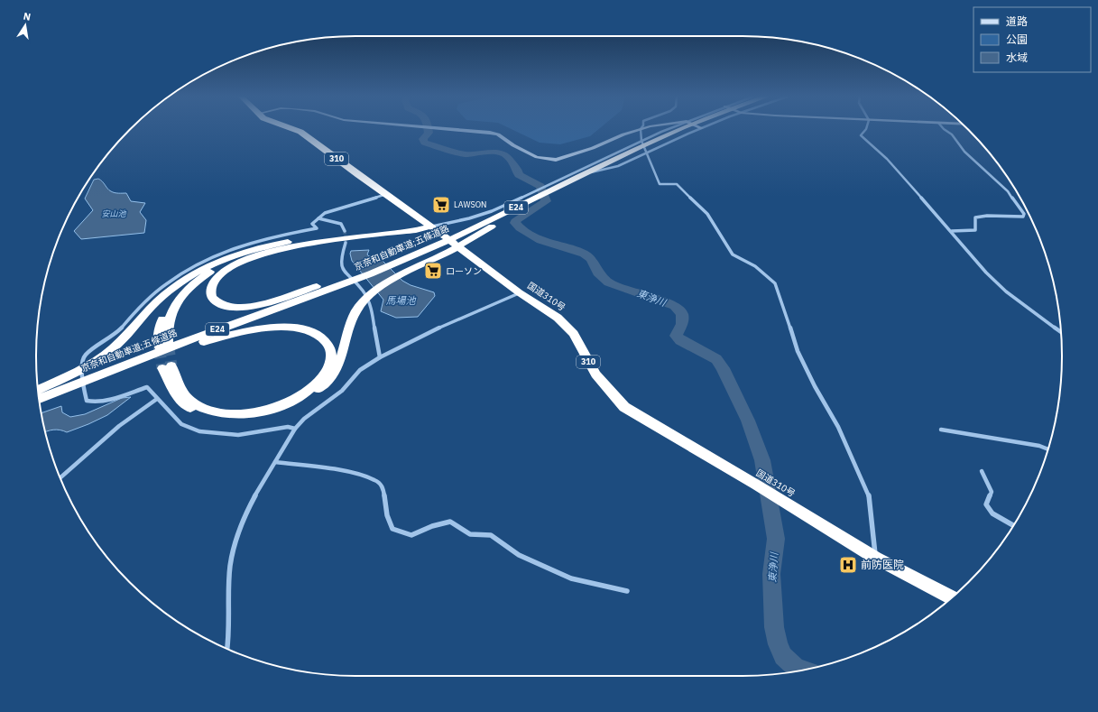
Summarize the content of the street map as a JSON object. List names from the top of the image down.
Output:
{
  "streets": {
    "highway": [
      "310",
      "E24",
      "京奈和自動車道;五條道路",
      "国道310号"
    ]
  },
  "water": ["安山池", "東浄川", "馬場池"],
  "places": {
    "supermarket": ["LAWSON", "ローソン"],
    "hospital": ["前防医院"]
  },
  "legend": ["道路", "公園", "水域"],
  "north": "top"
}
